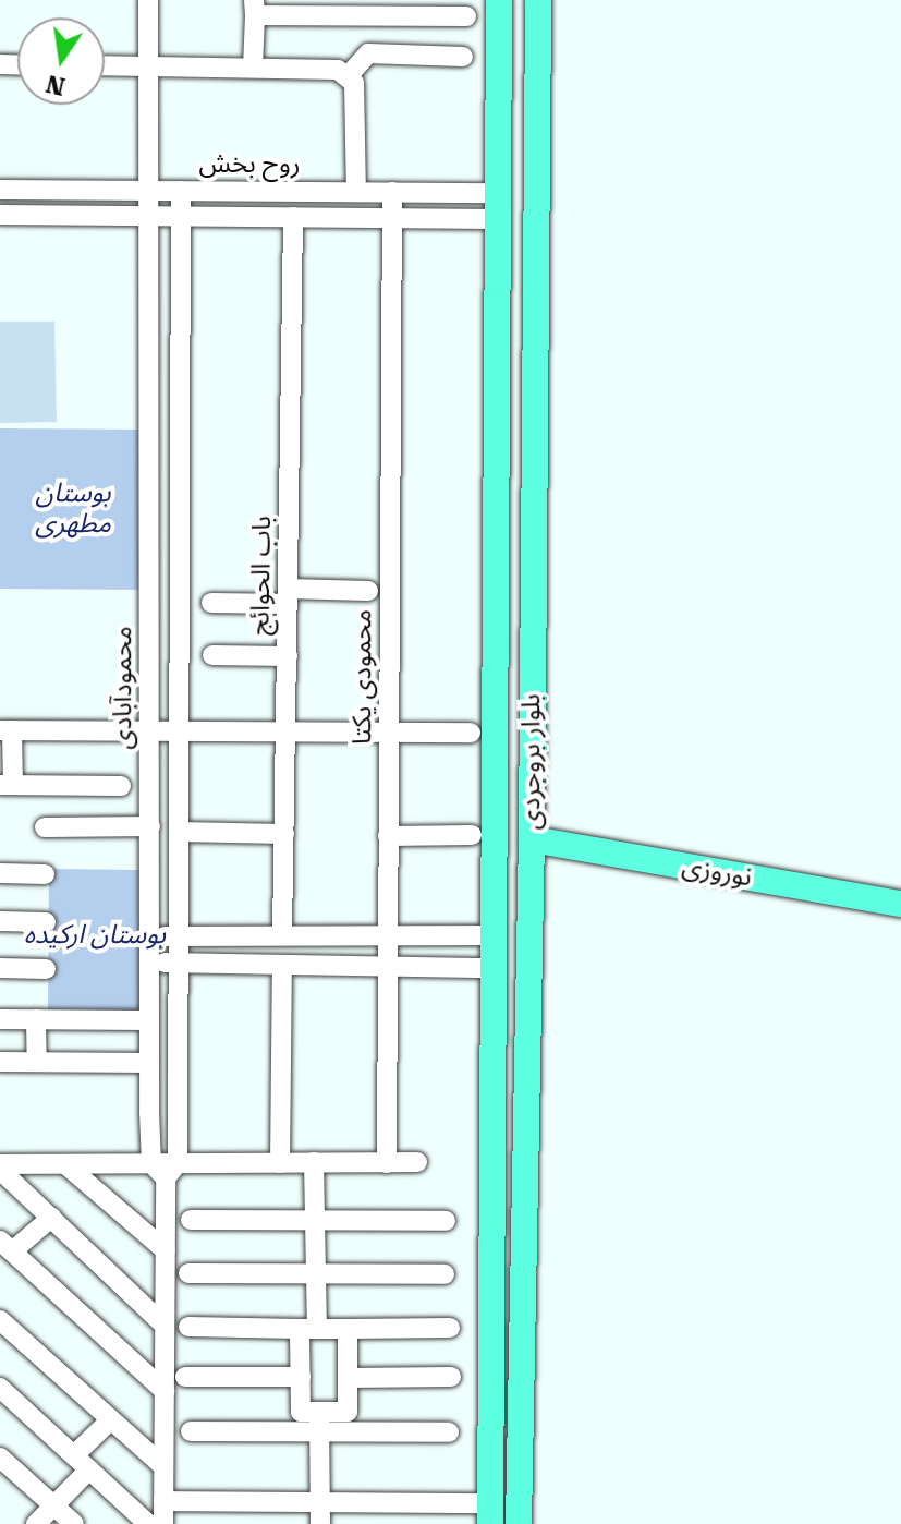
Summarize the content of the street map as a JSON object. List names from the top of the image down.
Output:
{
  "streets": {
    "main road": ["بلوار بروجردی", "نوروزی"],
    "street": [
      "روح بخش",
      "باب الحوائج",
      "محمودی یکتا",
      "محمودآبادی"
    ]
  },
  "crossings": [
    ["روح بخش", "باب الحوائج"],
    ["روح بخش", "محمودی یکتا"],
    ["روح بخش", "محمودآبادی"],
    ["روح بخش", "بلوار بروجردی"],
    ["بلوار بروجردی", "نوروزی"]
  ],
  "parks": ["بوستان مطهری", "بوستان ارکیده"],
  "north": "bottom"
}
